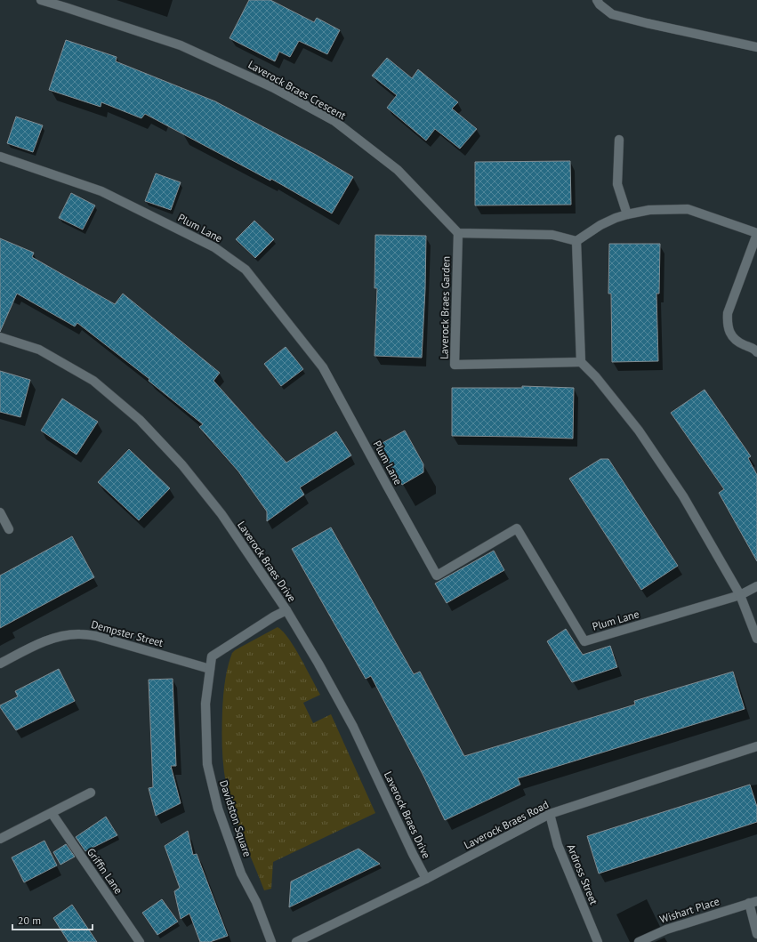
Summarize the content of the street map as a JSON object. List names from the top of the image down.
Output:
{
  "streets": {
    "street": [
      "Laverock Braes Crescent",
      "Plum Lane",
      "Laverock Braes Garden",
      "Laverock Braes Drive",
      "Dempster Street",
      "Davidston Square",
      "Laverock Braes Road",
      "Griffin Lane",
      "Ardross Street",
      "Wishart Place"
    ]
  },
  "crossings": [
    ["Laverock Braes Crescent", "Laverock Braes Garden"],
    ["Laverock Braes Drive", "Davidston Square"],
    ["Laverock Braes Drive", "Laverock Braes Road"],
    ["Dempster Street", "Davidston Square"],
    ["Laverock Braes Road", "Ardross Street"]
  ],
  "scale_bar": "20 m"
}
